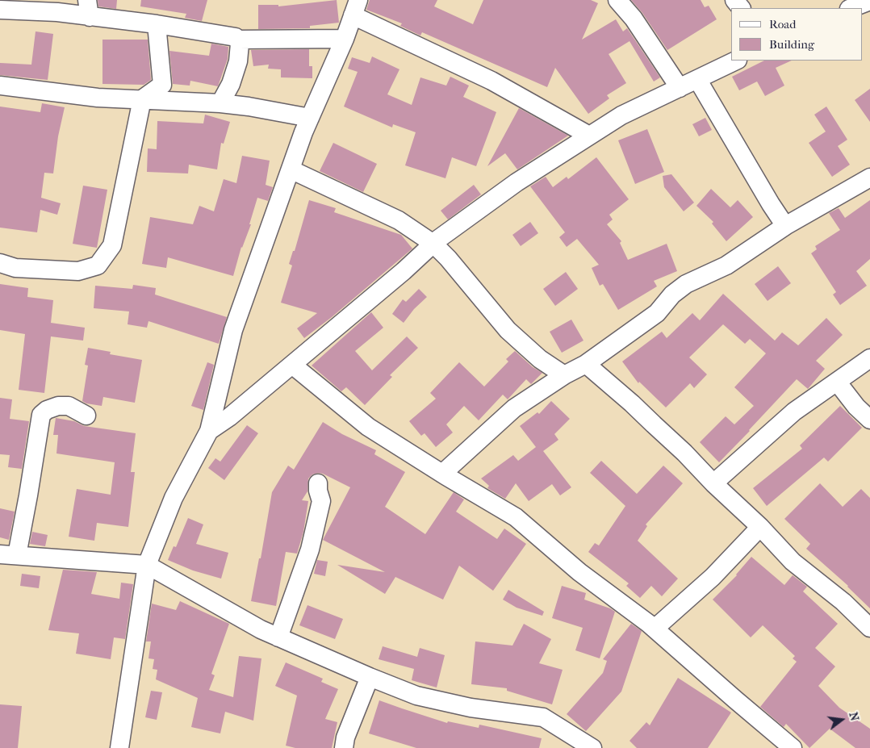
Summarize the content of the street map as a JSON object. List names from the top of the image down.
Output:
{
  "legend": ["Road", "Building"],
  "north": "right"
}
